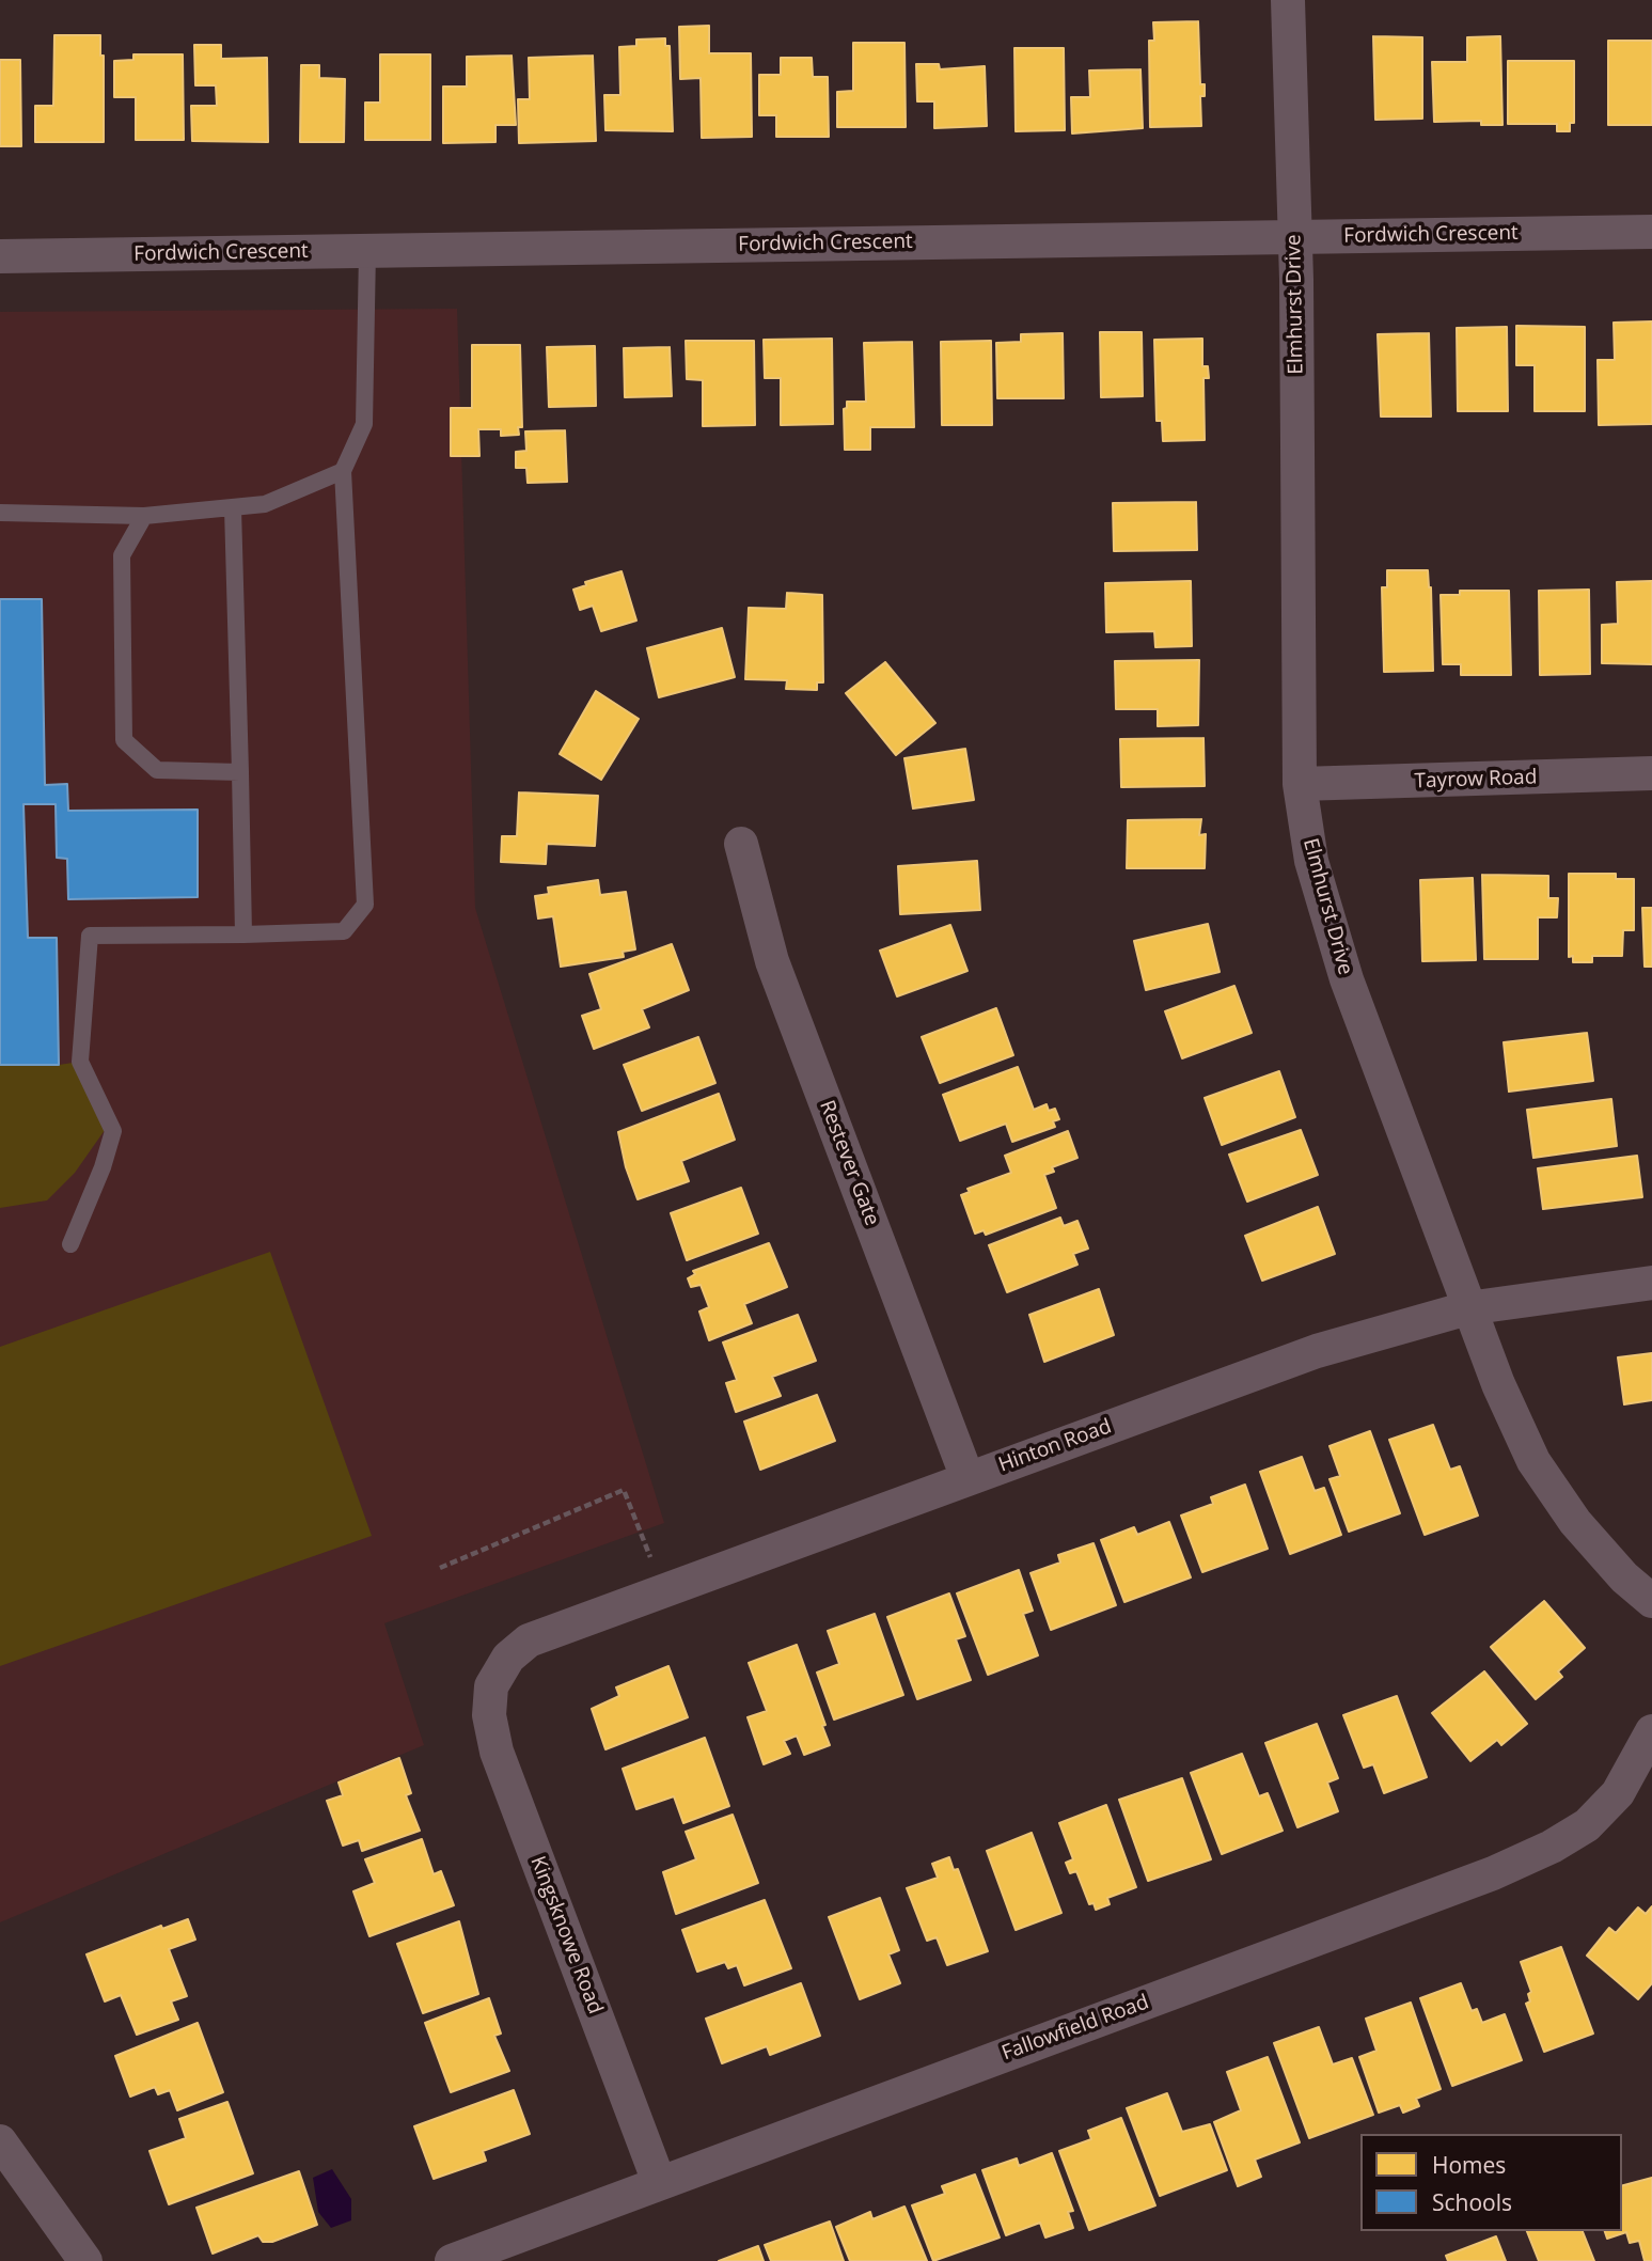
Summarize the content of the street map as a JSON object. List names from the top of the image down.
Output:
{
  "streets": {
    "street": [
      "Fordwich Crescent",
      "Elmhurst Drive",
      "Tayrow Road",
      "Restever Gate",
      "Hinton Road",
      "Kingsknowe Road",
      "Fallowfield Road"
    ]
  },
  "crossings": [
    ["Fordwich Crescent", "Elmhurst Drive"],
    ["Elmhurst Drive", "Tayrow Road"],
    ["Elmhurst Drive", "Hinton Road"],
    ["Restever Gate", "Hinton Road"],
    ["Hinton Road", "Kingsknowe Road"],
    ["Kingsknowe Road", "Fallowfield Road"]
  ],
  "legend": ["Homes", "Schools"]
}
